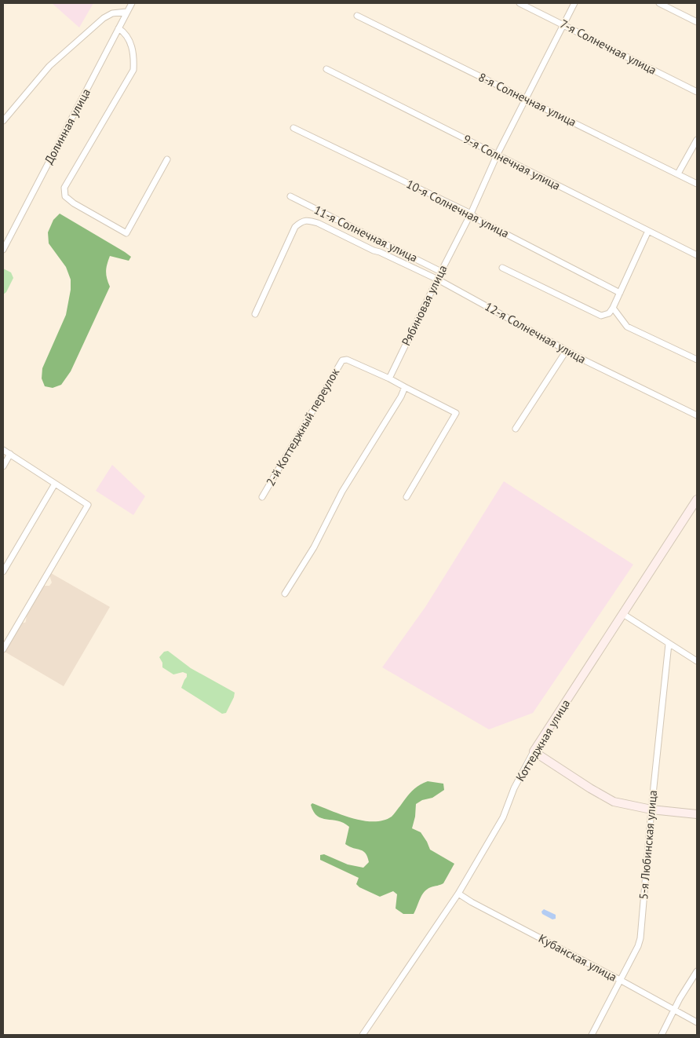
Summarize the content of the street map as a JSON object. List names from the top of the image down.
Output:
{
  "streets": {
    "street": [
      "7-я Солнечная улица",
      "8-я Солнечная улица",
      "Долинная улица",
      "9-я Солнечная улица",
      "10-я Солнечная улица",
      "11-я Солнечная улица",
      "Рябиновая улица",
      "12-я Солнечная улица",
      "2-й Коттеджный переулок",
      "Коттеджная улица",
      "5-я Любинская улица",
      "Кубанская улица"
    ]
  },
  "crossings": [
    ["7-я Солнечная улица", "Рябиновая улица"],
    ["8-я Солнечная улица", "Рябиновая улица"],
    ["9-я Солнечная улица", "Рябиновая улица"],
    ["10-я Солнечная улица", "Рябиновая улица"],
    ["11-я Солнечная улица", "Рябиновая улица"],
    ["Рябиновая улица", "12-я Солнечная улица"],
    ["Рябиновая улица", "2-й Коттеджный переулок"],
    ["Коттеджная улица", "Кубанская улица"],
    ["5-я Любинская улица", "Кубанская улица"]
  ]
}
